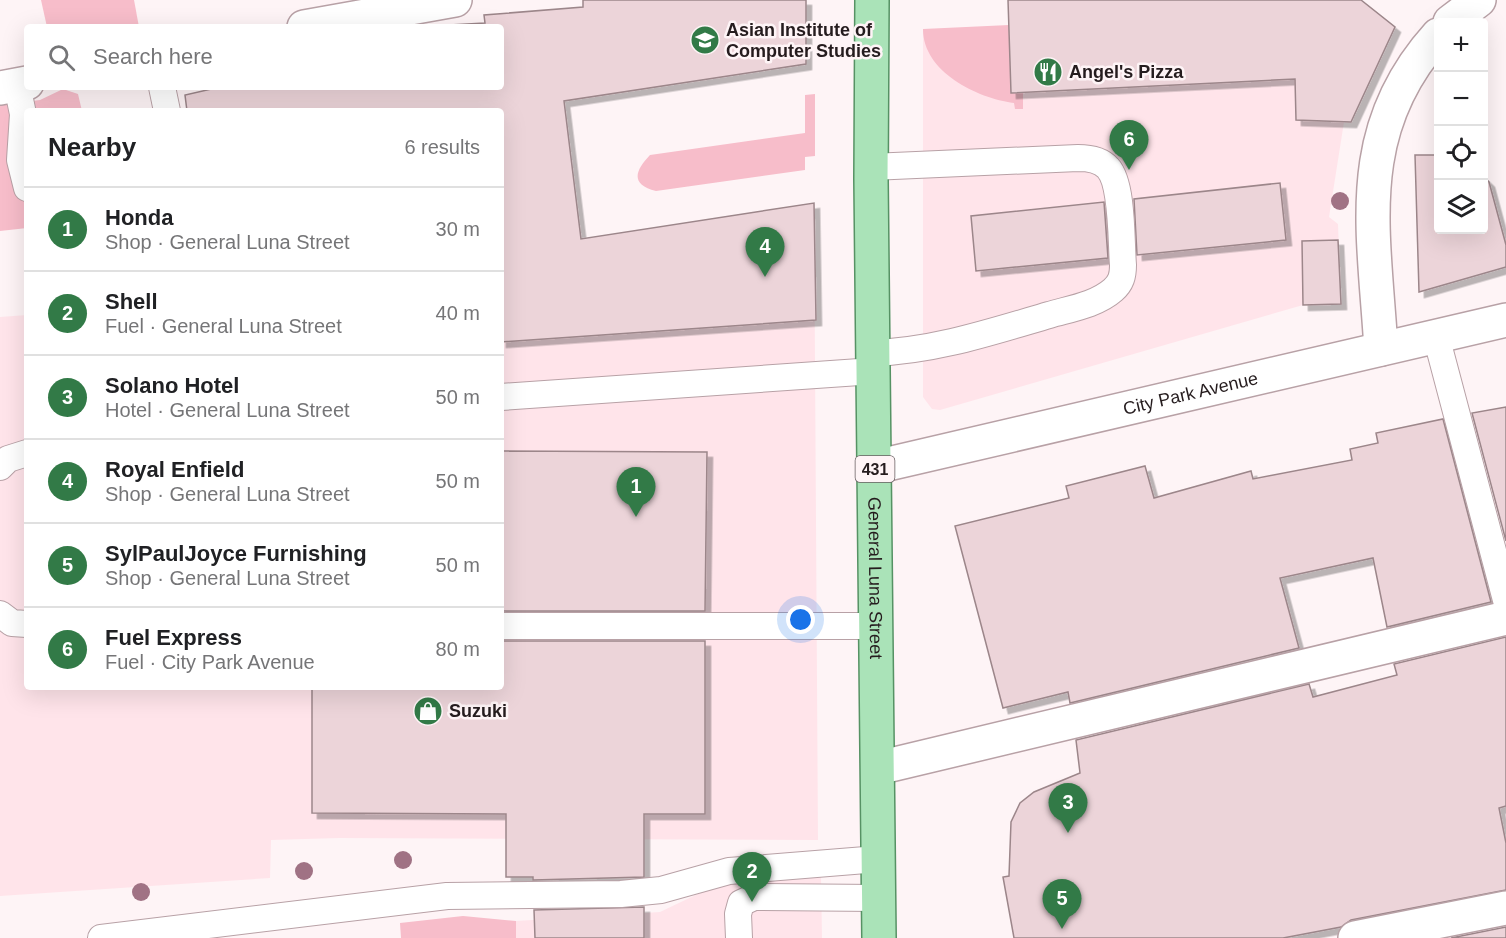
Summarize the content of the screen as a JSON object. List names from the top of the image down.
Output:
{
  "streets": {
    "main road": ["431", "General Luna Street"],
    "street": ["City Park Avenue"]
  },
  "crossings": [
    ["City Park Avenue", "General Luna Street"]
  ],
  "places": {
    "school or university": ["Asian Institute of Computer Studies"],
    "restaurant": ["Angel's Pizza"],
    "shop": ["Suzuki"]
  },
  "page": {
    "map_buttons": ["+", "−"],
    "search": "Search here",
    "heading": ["Nearby", "6 results"],
    "pins": [
      "6",
      "4",
      "1",
      "3",
      "2",
      "5"
    ],
    "list": [
      {
        "mark": "1",
        "name": "Honda",
        "note": "Shop · General Luna Street",
        "value": "30 m"
      },
      {
        "mark": "2",
        "name": "Shell",
        "note": "Fuel · General Luna Street",
        "value": "40 m"
      },
      {
        "mark": "3",
        "name": "Solano Hotel",
        "note": "Hotel · General Luna Street",
        "value": "50 m"
      },
      {
        "mark": "4",
        "name": "Royal Enfield",
        "note": "Shop · General Luna Street",
        "value": "50 m"
      },
      {
        "mark": "5",
        "name": "SylPaulJoyce Furnishing",
        "note": "Shop · General Luna Street",
        "value": "50 m"
      },
      {
        "mark": "6",
        "name": "Fuel Express",
        "note": "Fuel · City Park Avenue",
        "value": "80 m"
      }
    ]
  }
}
